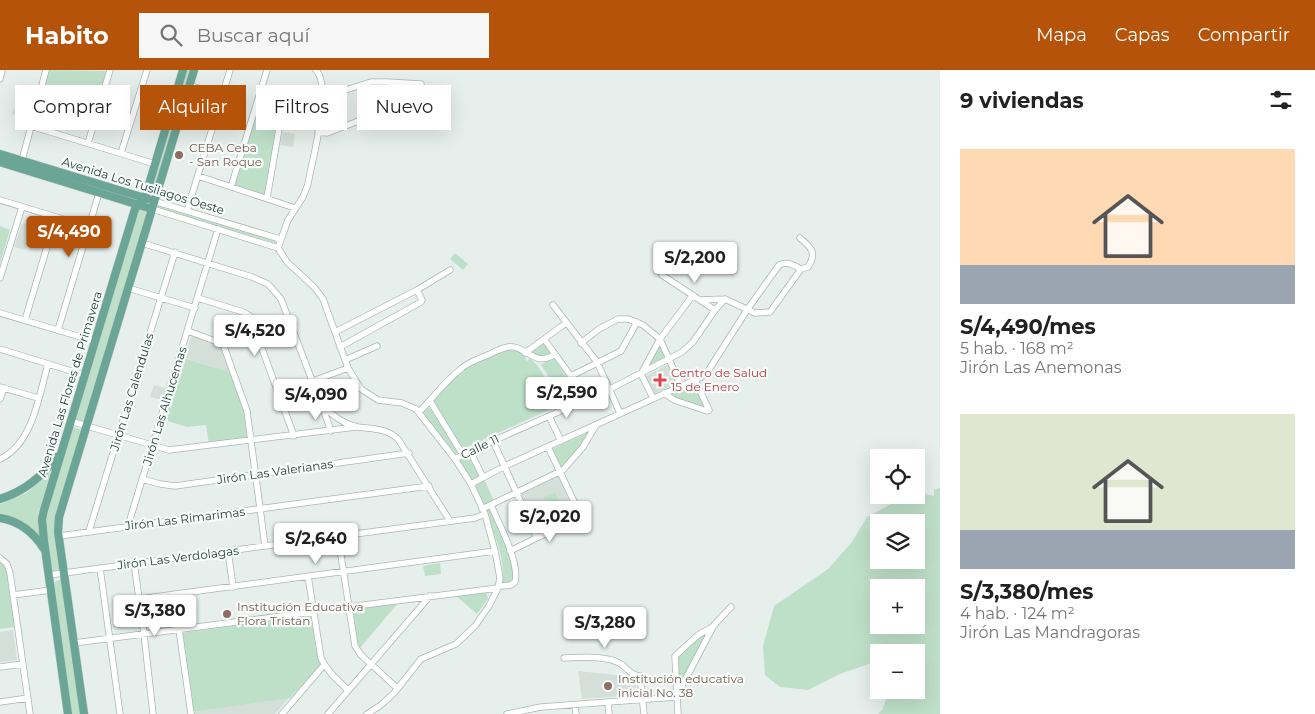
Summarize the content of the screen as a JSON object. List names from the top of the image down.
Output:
{
  "streets": {
    "main road": ["Avenida Los Tusilagos Oeste", "Avenida Las Flores de Primavera"],
    "street": [
      "Jirón Las Calendulas",
      "Jirón Las Alhucemas",
      "Calle 11",
      "Jirón Las Valerianas",
      "Jirón Las Rimarimas",
      "Jirón Las Verdolagas"
    ]
  },
  "crossings": [
    ["Avenida Los Tusilagos Oeste", "Avenida Las Flores de Primavera"],
    ["Avenida Los Tusilagos Oeste", "Jirón Las Alhucemas"],
    ["Avenida Las Flores de Primavera", "Jirón Las Verdolagas"],
    ["Jirón Las Calendulas", "Jirón Las Rimarimas"],
    ["Jirón Las Alhucemas", "Jirón Las Valerianas"],
    ["Jirón Las Alhucemas", "Jirón Las Rimarimas"]
  ],
  "places": {
    "other": ["CEBA Ceba - San Roque", "Institución Educativa Flora Tristan", "Institución educativa inicial No. 38"],
    "health": ["Centro de Salud 15 de Enero"]
  },
  "page": {
    "header": "Habito",
    "search": "Buscar aquí",
    "nav": ["Mapa", "Capas", "Compartir"],
    "heading": "9 viviendas",
    "chip": [
      "Comprar",
      "Alquilar",
      "Filtros",
      "Nuevo"
    ],
    "list": [
      {
        "name": "S/4,490/mes",
        "note": "5 hab. · 168 m² · Jirón Las Anemonas"
      },
      {
        "name": "S/3,380/mes",
        "note": "4 hab. · 124 m² · Jirón Las Mandragoras"
      }
    ],
    "price": [
      "S/4,490",
      "S/2,200",
      "S/4,520",
      "S/2,590",
      "S/4,090",
      "S/2,020",
      "S/2,640",
      "S/3,380",
      "S/3,280"
    ],
    "map_buttons": ["+", "−"]
  }
}
